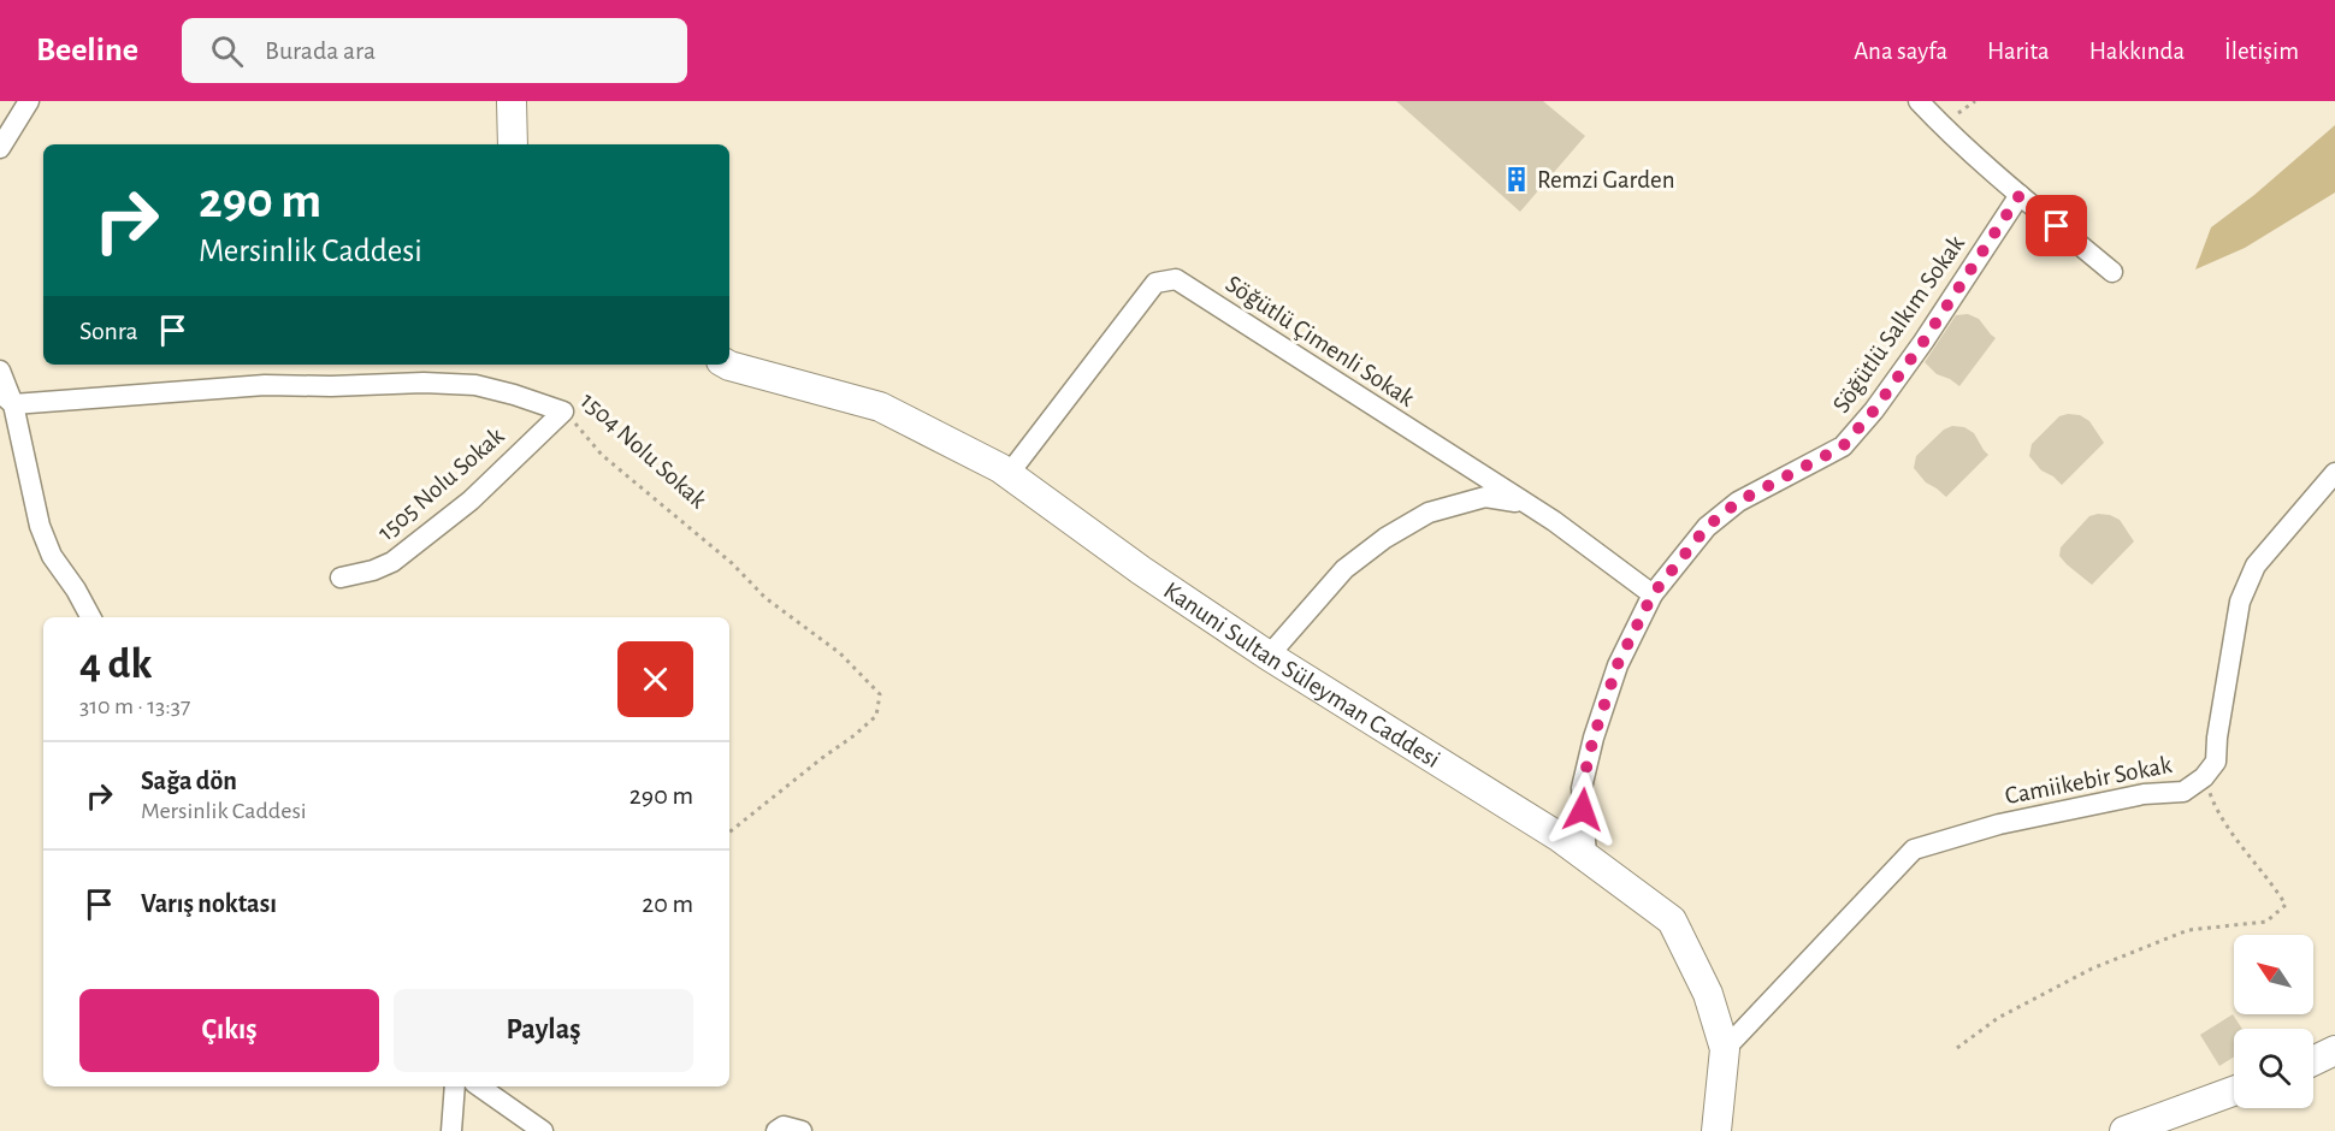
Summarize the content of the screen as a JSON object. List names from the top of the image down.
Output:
{
  "streets": {
    "street": [
      "Söğütlü Salkım Sokak",
      "Söğütlü Çimenli Sokak",
      "1504 Nolu Sokak",
      "1505 Nolu Sokak",
      "Kanuni Sultan Süleyman Caddesi",
      "Camiikebir Sokak"
    ]
  },
  "crossings": [
    ["Söğütlü Salkım Sokak", "Söğütlü Çimenli Sokak"],
    ["Söğütlü Salkım Sokak", "Kanuni Sultan Süleyman Caddesi"],
    ["Söğütlü Çimenli Sokak", "Kanuni Sultan Süleyman Caddesi"],
    ["1504 Nolu Sokak", "1505 Nolu Sokak"],
    ["Kanuni Sultan Süleyman Caddesi", "Camiikebir Sokak"]
  ],
  "places": {
    "building": ["Remzi Garden"]
  },
  "north": "top left",
  "page": {
    "header": "Beeline",
    "search": "Burada ara",
    "nav": [
      "Ana sayfa",
      "Harita",
      "Hakkında",
      "İletişim"
    ],
    "turn": ["290 m", "Mersinlik Caddesi"],
    "then": "Sonra",
    "heading": ["4 dk", "310 m · 13:37"],
    "list": [
      {
        "name": "Sağa dön",
        "note": "Mersinlik Caddesi",
        "value": "290 m"
      },
      {
        "name": "Varış noktası",
        "value": "20 m"
      }
    ],
    "buttons": ["Çıkış", "Paylaş"]
  }
}
